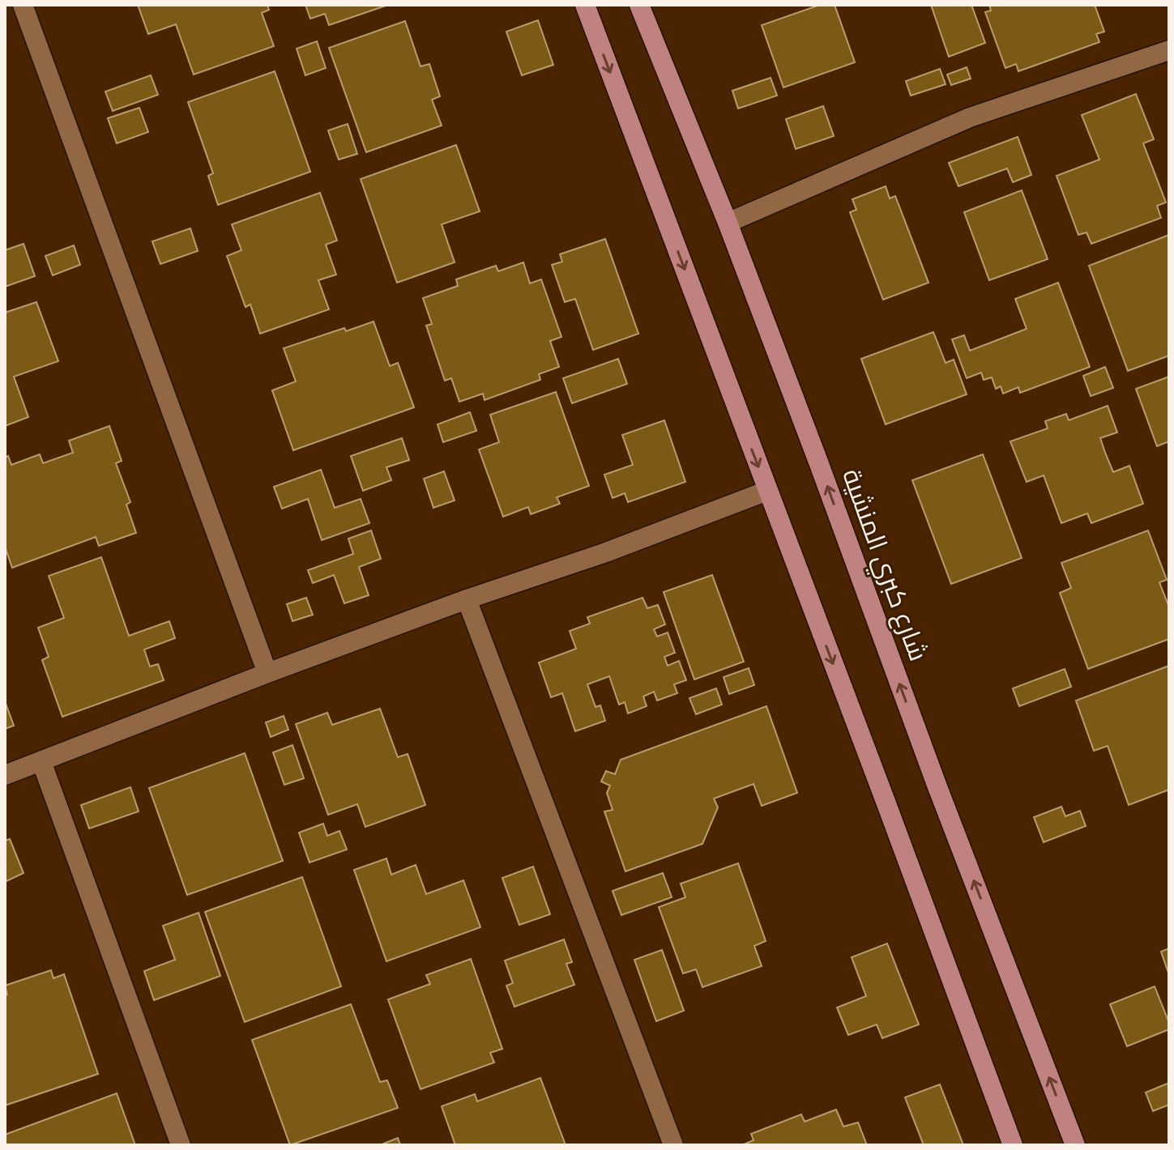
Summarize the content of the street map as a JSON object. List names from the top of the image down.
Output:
{
  "streets": {
    "main road": ["شارع كبري المنشية"]
  }
}
